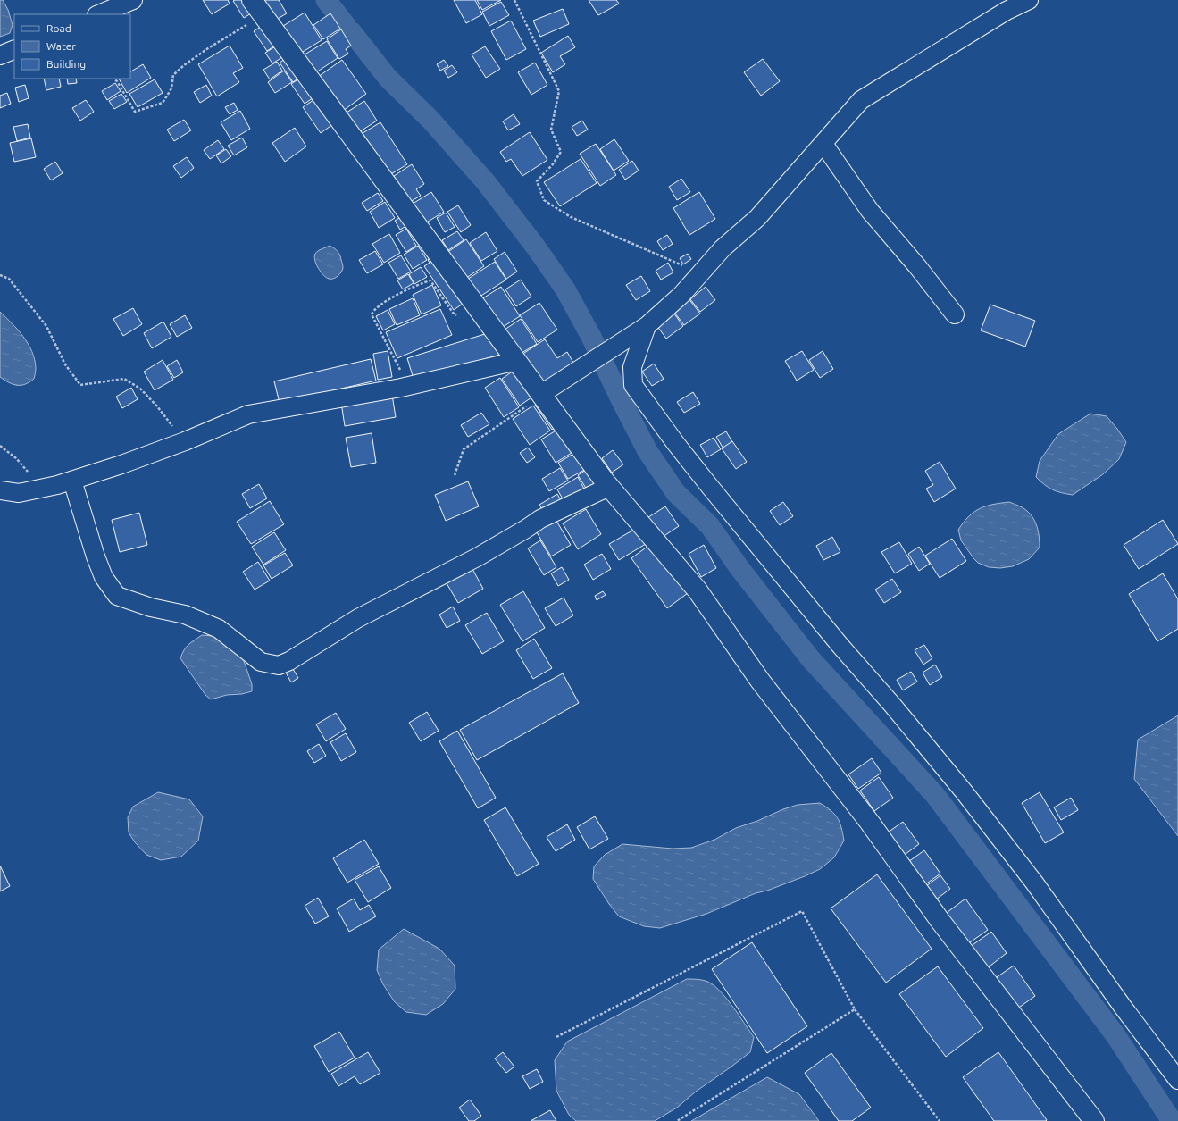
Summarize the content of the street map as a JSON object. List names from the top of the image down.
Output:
{
  "legend": ["Road", "Water", "Building"]
}
